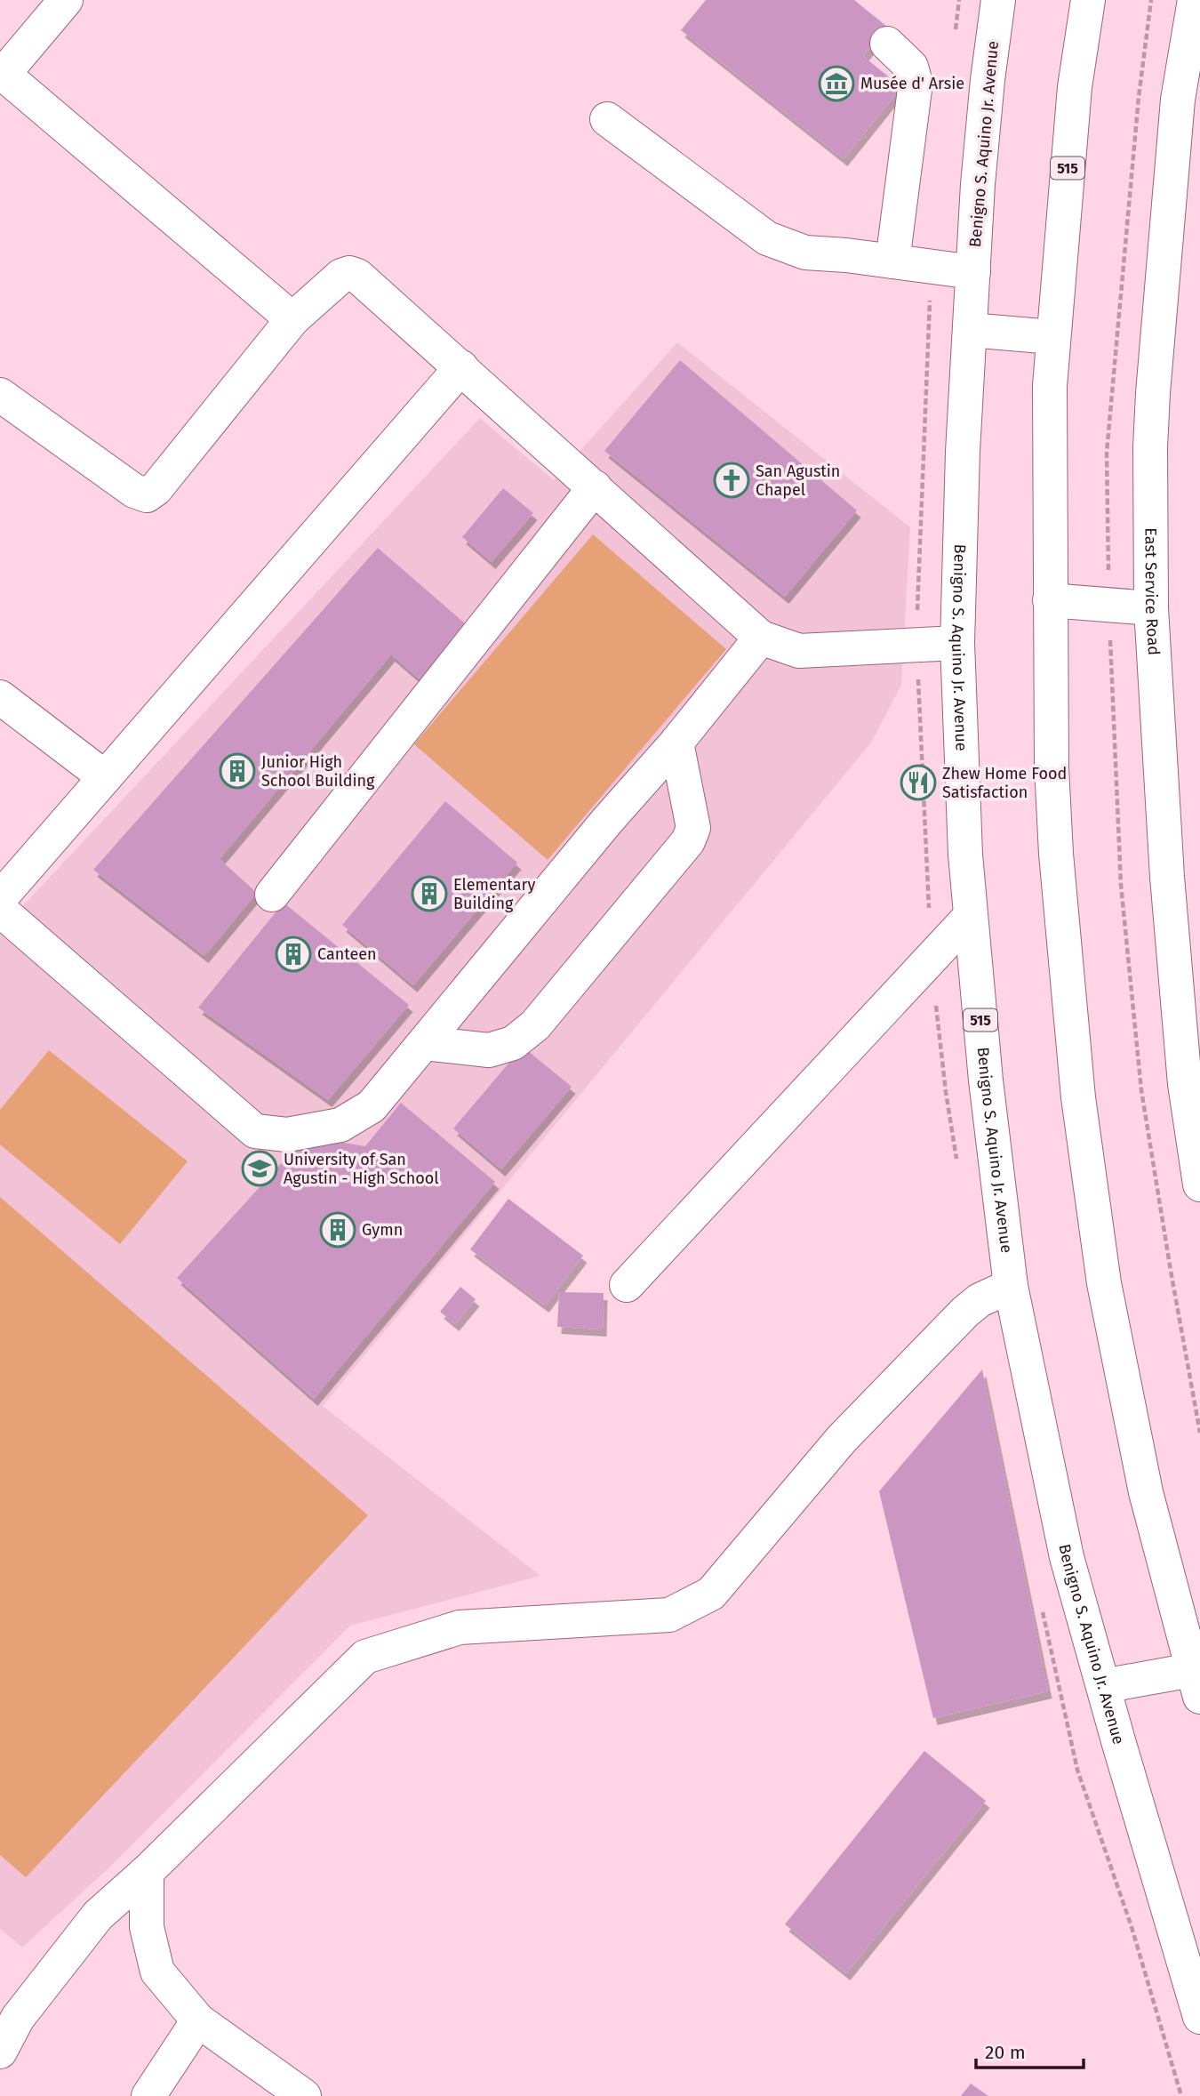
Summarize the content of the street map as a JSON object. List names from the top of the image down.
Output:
{
  "streets": {
    "main road": ["Benigno S. Aquino Jr. Avenue", "515", "East Service Road"]
  },
  "places": {
    "museum": ["Musée d' Arsie"],
    "church": ["San Agustin Chapel"],
    "building": [
      "Junior High School Building",
      "Elementary Building",
      "Canteen",
      "Gymn"
    ],
    "restaurant": ["Zhew Home Food Satisfaction"],
    "school or university": ["University of San Agustin - High School"]
  },
  "scale_bar": "20 m"
}
